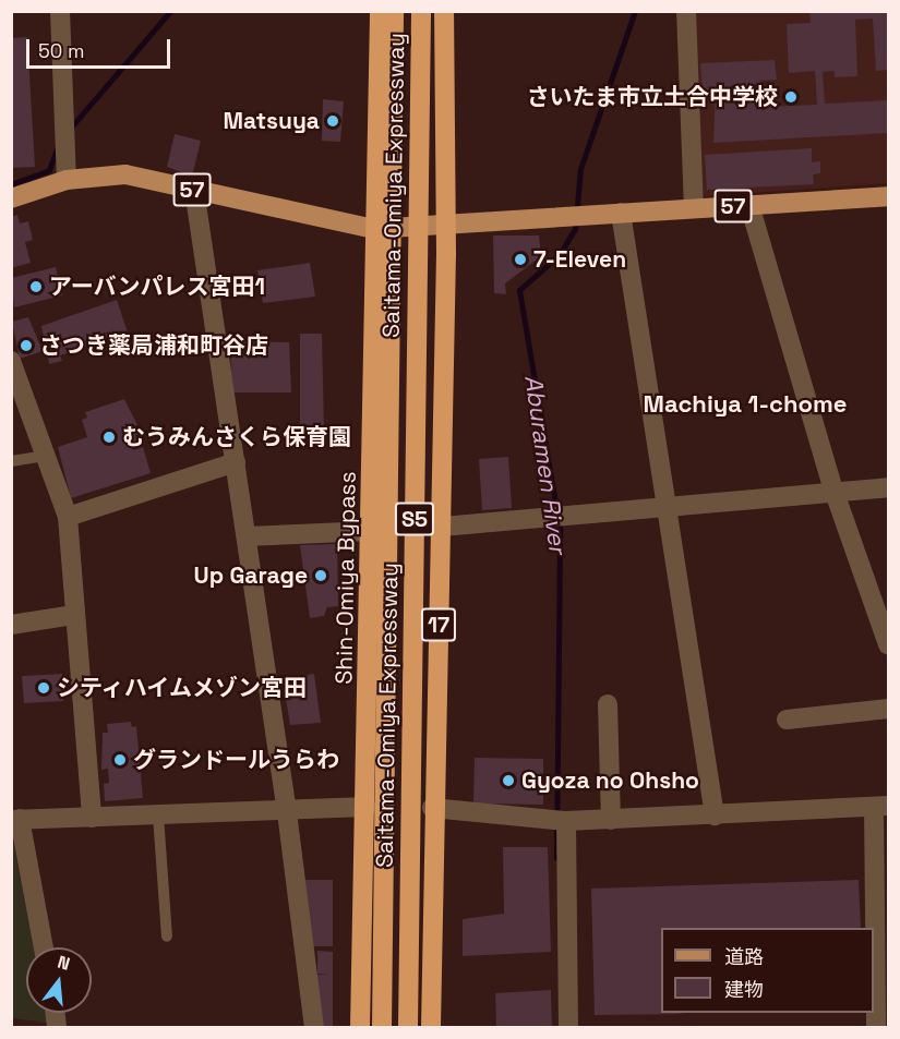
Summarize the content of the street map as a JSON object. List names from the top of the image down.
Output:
{
  "streets": {
    "highway": [
      "Saitama-Omiya Expressway",
      "S5",
      "Shin-Omiya Bypass",
      "17"
    ],
    "main road": ["57"]
  },
  "crossings": [
    ["57", "Shin-Omiya Bypass"],
    ["57", "17"]
  ],
  "districts": ["Machiya 1-chome"],
  "water": ["Aburamen River"],
  "places": [
    "さいたま市立土合中学校",
    "Matsuya",
    "7-Eleven",
    "アーバンパレス宮田1",
    "さつき薬局浦和町谷店",
    "むうみんさくら保育園",
    "Up Garage",
    "シティハイムメゾン宮田",
    "グランドールうらわ",
    "Gyoza no Ohsho"
  ],
  "legend": ["道路", "建物"],
  "scale_bar": "50 m",
  "north": "top"
}
